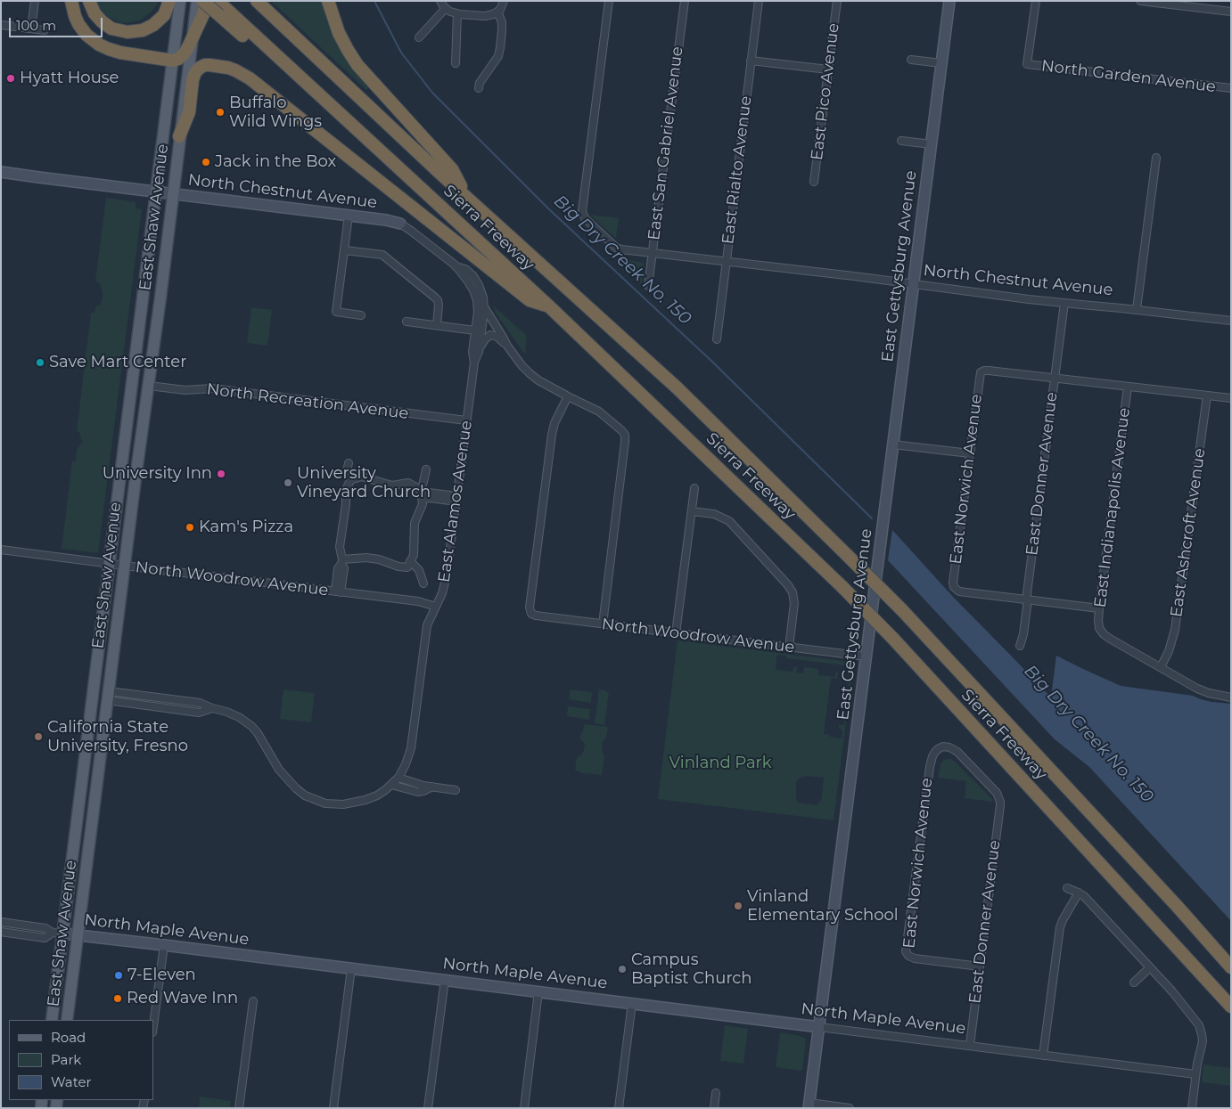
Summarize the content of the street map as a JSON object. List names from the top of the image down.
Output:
{
  "streets": {
    "highway": ["Sierra Freeway"],
    "main road": ["East Shaw Avenue"],
    "street": [
      "North Garden Avenue",
      "East Pico Avenue",
      "East San Gabriel Avenue",
      "East Rialto Avenue",
      "North Chestnut Avenue",
      "East Gettysburg Avenue",
      "North Recreation Avenue",
      "East Donner Avenue",
      "East Norwich Avenue",
      "East Alamos Avenue",
      "East Indianapolis Avenue",
      "East Ashcroft Avenue",
      "North Woodrow Avenue",
      "North Maple Avenue"
    ]
  },
  "crossings": [
    ["East San Gabriel Avenue", "North Chestnut Avenue"],
    ["East Rialto Avenue", "North Chestnut Avenue"],
    ["North Chestnut Avenue", "East Shaw Avenue"],
    ["North Chestnut Avenue", "East Gettysburg Avenue"],
    ["North Chestnut Avenue", "East Donner Avenue"],
    ["East Shaw Avenue", "North Recreation Avenue"],
    ["East Shaw Avenue", "East Alamos Avenue"],
    ["East Shaw Avenue", "North Woodrow Avenue"],
    ["East Shaw Avenue", "North Maple Avenue"],
    ["East Gettysburg Avenue", "North Woodrow Avenue"],
    ["East Gettysburg Avenue", "North Maple Avenue"],
    ["North Recreation Avenue", "East Alamos Avenue"],
    ["East Donner Avenue", "East Norwich Avenue"],
    ["East Donner Avenue", "North Maple Avenue"],
    ["East Alamos Avenue", "North Woodrow Avenue"],
    ["East Indianapolis Avenue", "East Ashcroft Avenue"]
  ],
  "water": ["Big Dry Creek No. 150"],
  "parks": ["Vinland Park"],
  "places": [
    "Hyatt House",
    "Buffalo Wild Wings",
    "Jack in the Box",
    "Save Mart Center",
    "University Inn",
    "University Vineyard Church",
    "Kam's Pizza",
    "California State University, Fresno",
    "Vinland Elementary School",
    "Campus Baptist Church",
    "7-Eleven",
    "Red Wave Inn"
  ],
  "legend": ["Road", "Park", "Water"],
  "scale_bar": "100 m"
}
